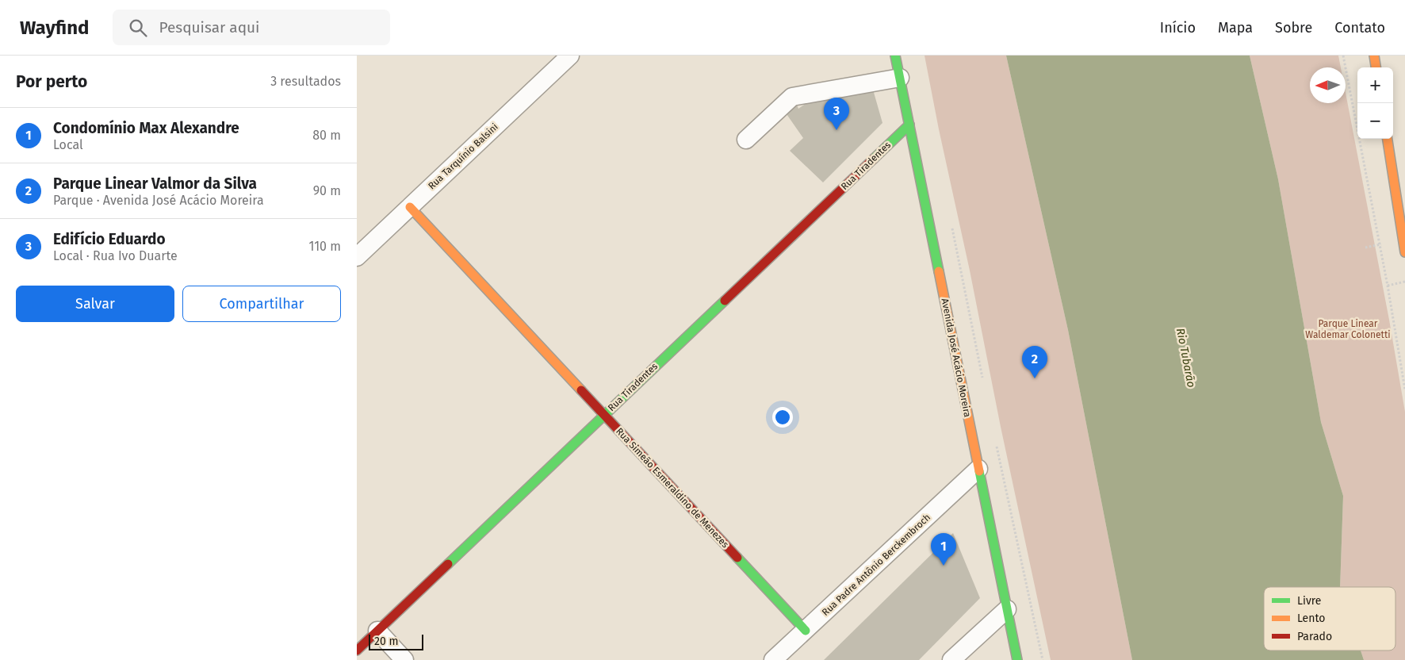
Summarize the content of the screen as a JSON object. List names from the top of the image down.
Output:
{
  "streets": {
    "street": [
      "Rua Tarquínio Balsini",
      "Rua Tiradentes",
      "Avenida José Acácio Moreira",
      "Rua Simeão Esmeraldino de Menezes",
      "Rua Padre Antônio Berckembroch"
    ]
  },
  "crossings": [
    ["Rua Tarquínio Balsini", "Rua Simeão Esmeraldino de Menezes"],
    ["Rua Tiradentes", "Avenida José Acácio Moreira"],
    ["Rua Tiradentes", "Rua Simeão Esmeraldino de Menezes"],
    ["Avenida José Acácio Moreira", "Rua Padre Antônio Berckembroch"],
    ["Rua Simeão Esmeraldino de Menezes", "Rua Padre Antônio Berckembroch"]
  ],
  "water": ["Rio Tubarão"],
  "parks": ["Parque Linear Waldemar Colonetti"],
  "legend": ["Livre", "Lento", "Parado"],
  "scale_bar": "20 m",
  "north": "left",
  "page": {
    "header": "Wayfind",
    "search": "Pesquisar aqui",
    "nav": [
      "Início",
      "Mapa",
      "Sobre",
      "Contato"
    ],
    "heading": ["Por perto", "3 resultados"],
    "map_buttons": ["+", "−"],
    "pins": ["3", "2", "1"],
    "list": [
      {
        "mark": "1",
        "name": "Condomínio Max Alexandre",
        "note": "Local",
        "value": "80 m"
      },
      {
        "mark": "2",
        "name": "Parque Linear Valmor da Silva",
        "note": "Parque · Avenida José Acácio Moreira",
        "value": "90 m"
      },
      {
        "mark": "3",
        "name": "Edifício Eduardo",
        "note": "Local · Rua Ivo Duarte",
        "value": "110 m"
      }
    ],
    "buttons": ["Salvar", "Compartilhar"],
    "scale": "20 m"
  }
}
